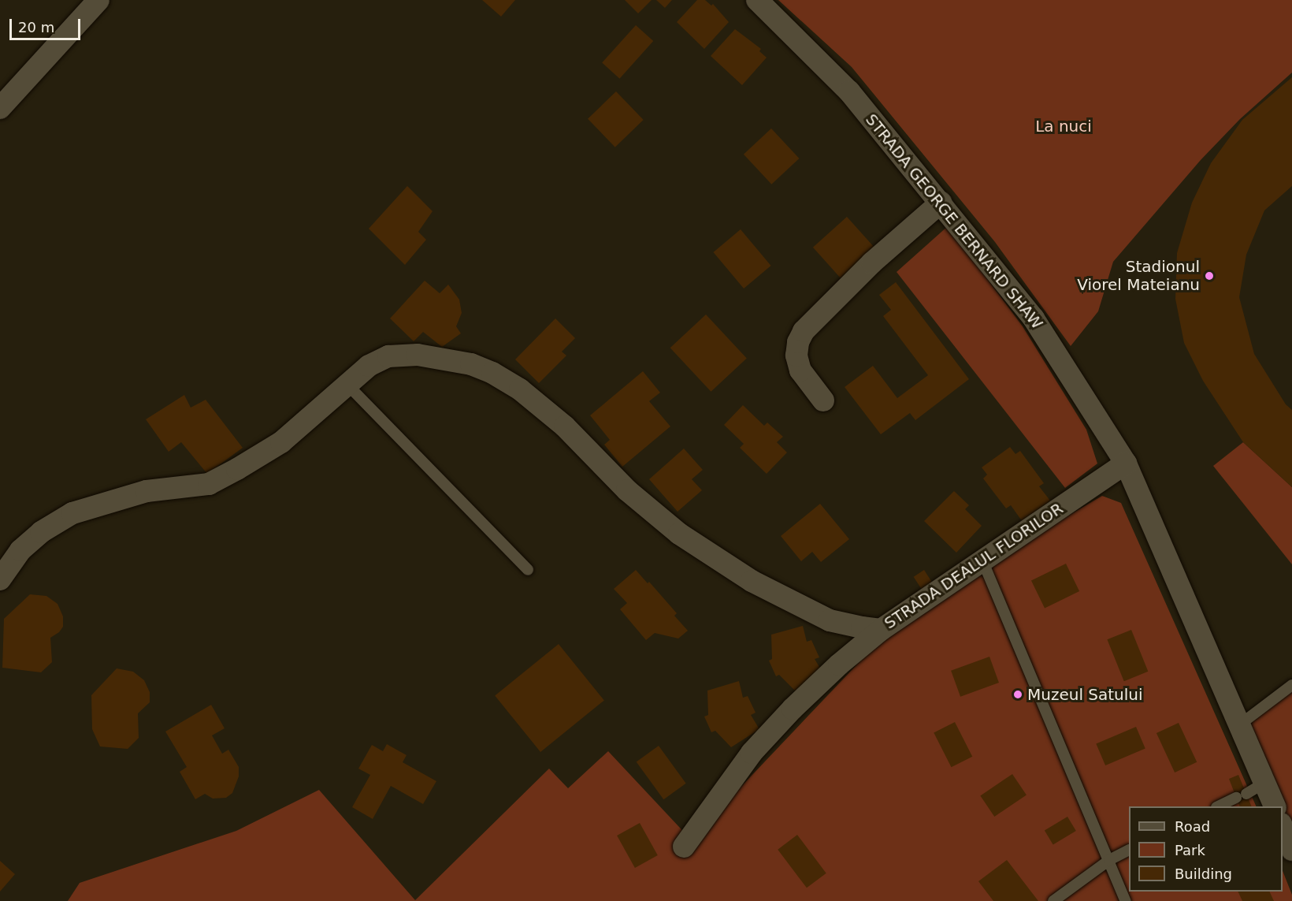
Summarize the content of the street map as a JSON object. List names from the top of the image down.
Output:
{
  "streets": {
    "street": ["STRADA GEORGE BERNARD SHAW", "STRADA DEALUL FLORILOR"]
  },
  "crossings": [
    ["STRADA GEORGE BERNARD SHAW", "STRADA DEALUL FLORILOR"]
  ],
  "parks": ["La nuci"],
  "places": ["Stadionul Viorel Mateianu", "Muzeul Satului"],
  "legend": ["Road", "Park", "Building"],
  "scale_bar": "20 m"
}
